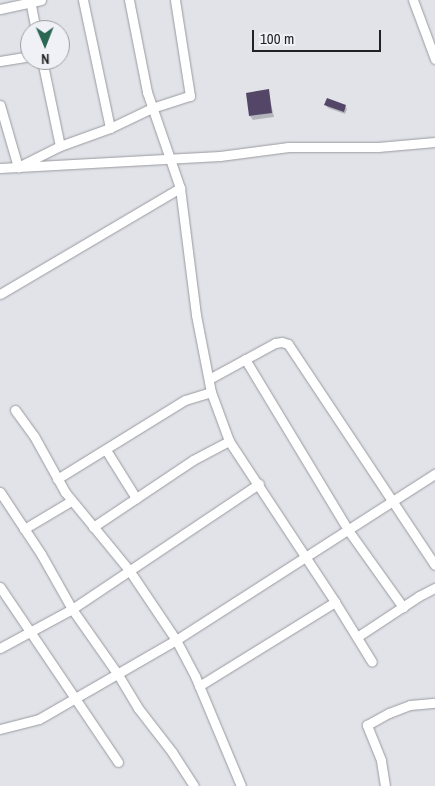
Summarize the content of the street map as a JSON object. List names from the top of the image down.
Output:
{
  "scale_bar": "100 m",
  "north": "bottom"
}
